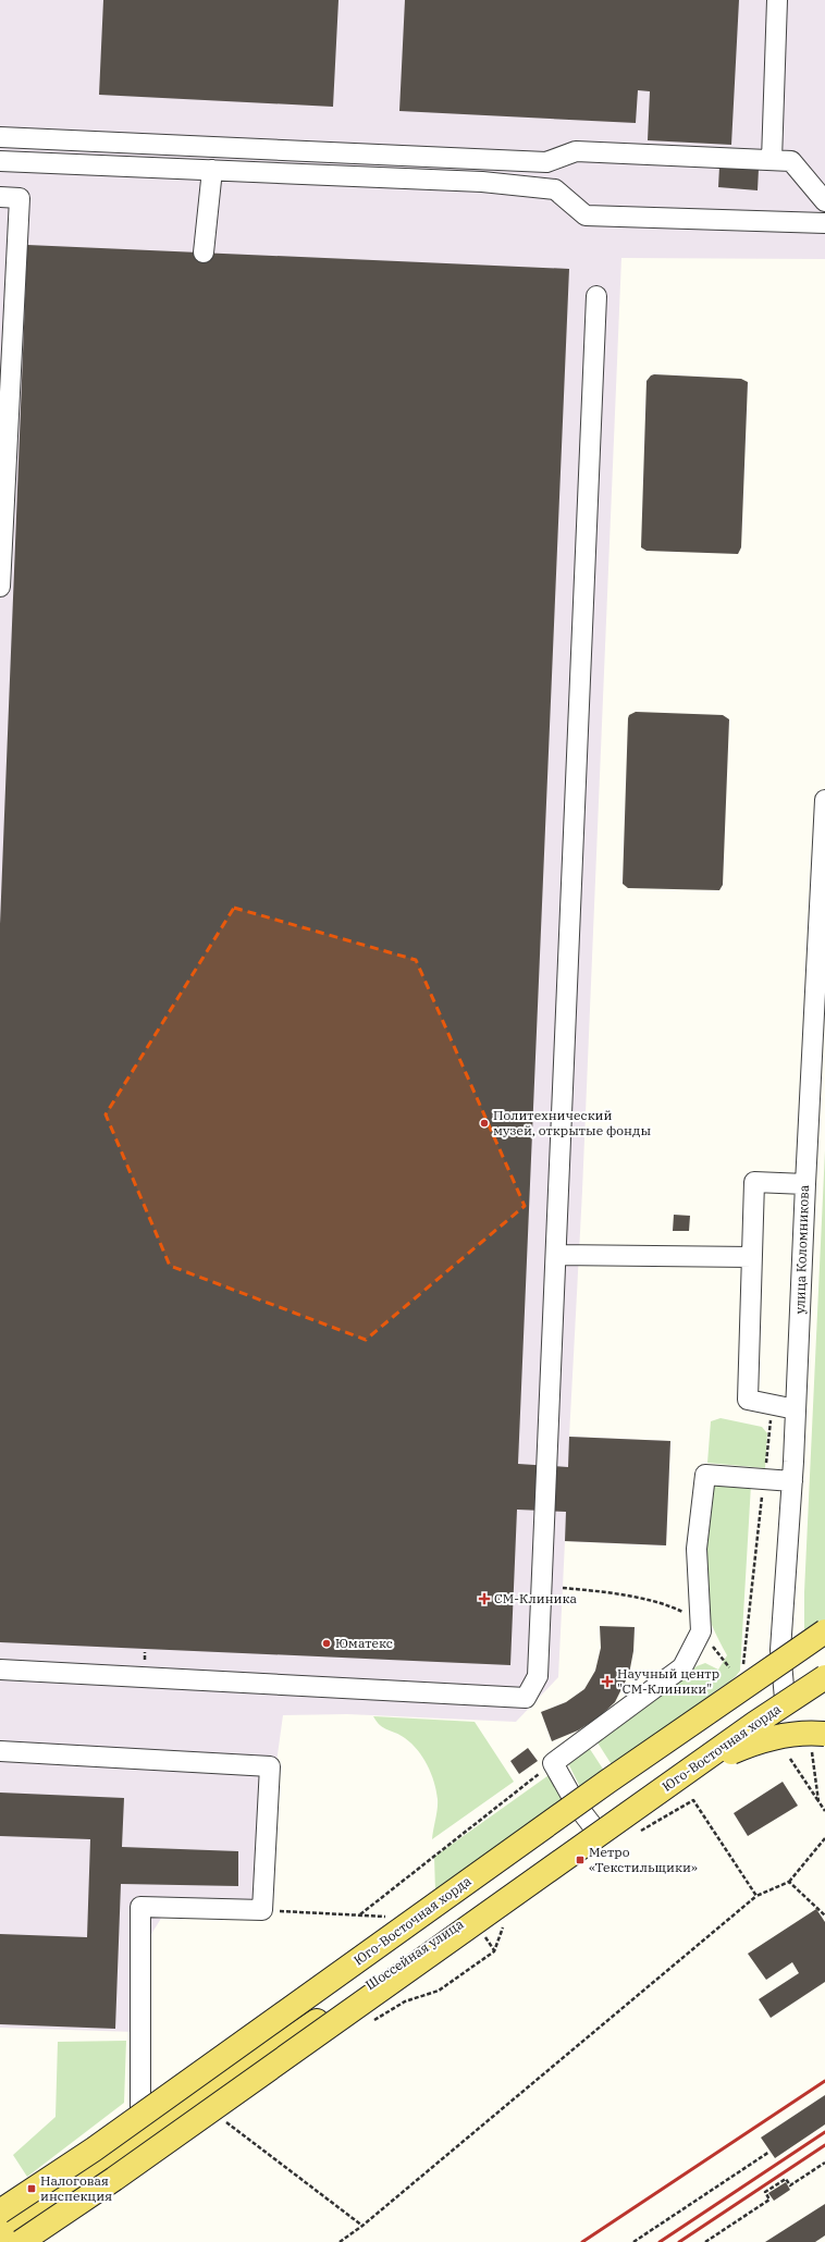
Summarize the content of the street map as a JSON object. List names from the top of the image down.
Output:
{
  "streets": {
    "main road": ["Юго-Восточная хорда", "Шоссейная улица"],
    "street": ["улица Коломникова"]
  },
  "crossings": [
    ["улица Коломникова", "Шоссейная улица"]
  ],
  "places": {
    "other": ["Политехнический музей, открытые фонды", "Юматекс"],
    "health": ["СМ-Клиника", "Научный центр \"СМ-Клиники\""],
    "transit": ["Метро «Текстильщики»", "Налоговая инспекция"]
  }
}
